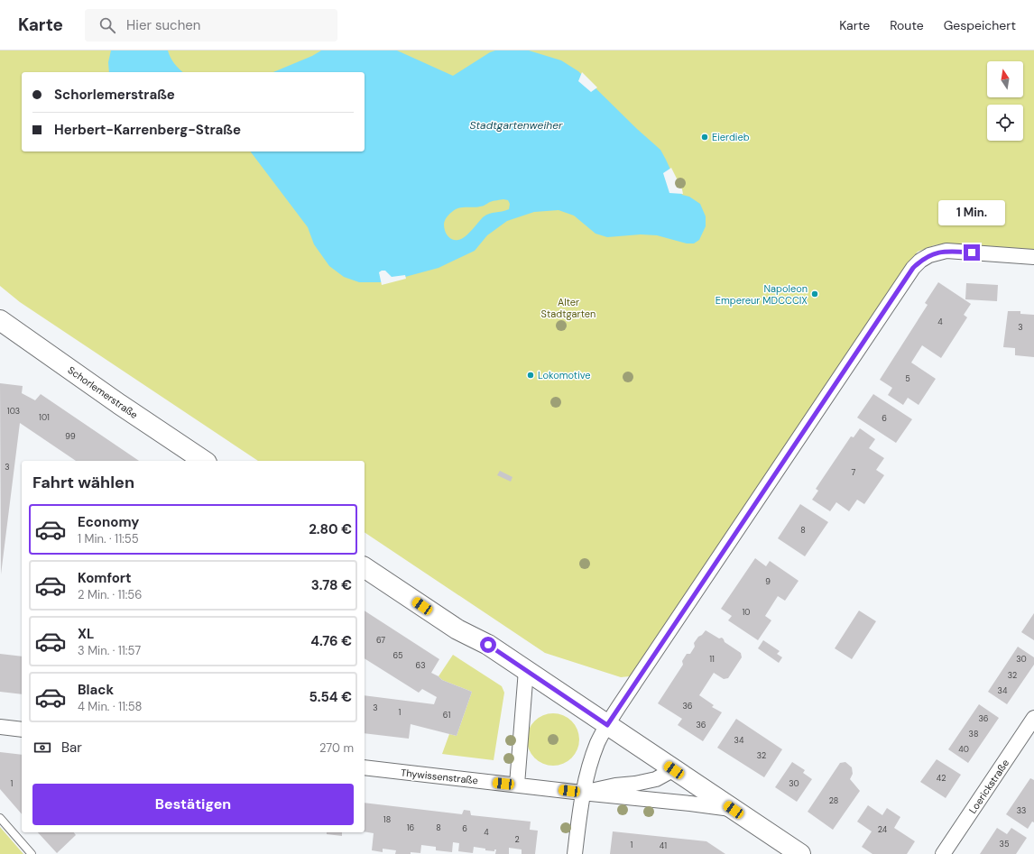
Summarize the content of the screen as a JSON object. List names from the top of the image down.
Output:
{
  "streets": {
    "main road": ["Schorlemerstraße"],
    "street": ["Thywissenstraße", "Loerickstraße"]
  },
  "water": ["Stadtgartenweiher"],
  "parks": ["Alter Stadtgarten"],
  "places": ["Eierdieb", "Napoleon Empereur MDCCCIX", "Lokomotive"],
  "house_numbers": [
    "4",
    "3",
    "5",
    "103",
    "101",
    "6",
    "99",
    "3",
    "7",
    "8",
    "9",
    "10",
    "67",
    "65",
    "11",
    "30",
    "63",
    "32",
    "34",
    "36",
    "3",
    "1",
    "61",
    "36",
    "36",
    "38",
    "34",
    "40",
    "32",
    "42",
    "1",
    "30",
    "28",
    "33",
    "18",
    "16",
    "8",
    "6",
    "24",
    "4",
    "2",
    "35",
    "1",
    "41"
  ],
  "north": "top",
  "page": {
    "header": "Karte",
    "search": "Hier suchen",
    "nav": ["Karte", "Route", "Gespeichert"],
    "banner": ["Schorlemerstraße", "Herbert-Karrenberg-Straße"],
    "bubble": "1 Min.",
    "heading": "Fahrt wählen",
    "list": [
      {
        "name": "Economy",
        "note": "1 Min. · 11:55",
        "value": "2.80 €"
      },
      {
        "name": "Komfort",
        "note": "2 Min. · 11:56",
        "value": "3.78 €"
      },
      {
        "name": "XL",
        "note": "3 Min. · 11:57",
        "value": "4.76 €"
      },
      {
        "name": "Black",
        "note": "4 Min. · 11:58",
        "value": "5.54 €"
      }
    ],
    "pay": ["Bar", "270 m"],
    "buttons": "Bestätigen"
  }
}
